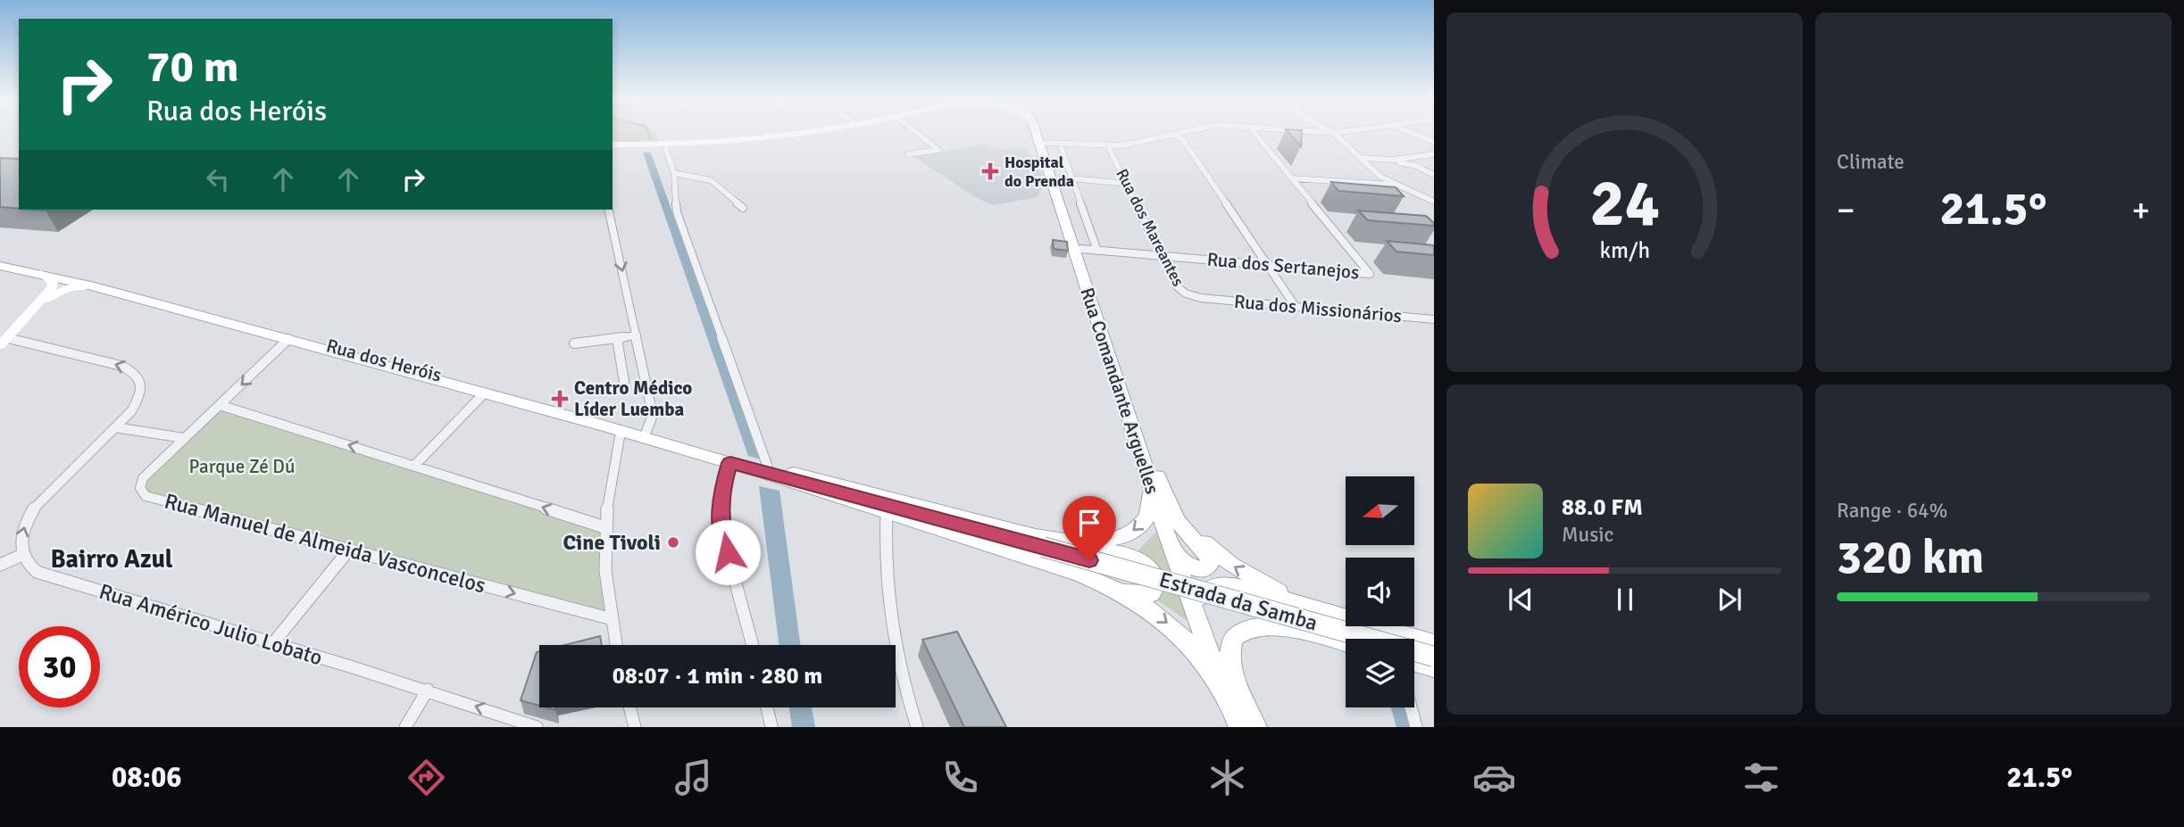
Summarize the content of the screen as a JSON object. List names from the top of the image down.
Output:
{
  "streets": {
    "main road": ["Rua dos Heróis", "Rua Comandante Arguelles", "Estrada da Samba"],
    "street": [
      "Rua dos Mareantes",
      "Rua dos Sertanejos",
      "Rua dos Missionários",
      "Rua Manuel de Almeida Vasconcelos",
      "Rua Américo Julio Lobato"
    ]
  },
  "crossings": [
    ["Rua dos Mareantes", "Rua dos Sertanejos"],
    ["Rua dos Mareantes", "Rua dos Missionários"],
    ["Rua dos Sertanejos", "Rua Comandante Arguelles"],
    ["Rua dos Heróis", "Rua Comandante Arguelles"],
    ["Rua dos Heróis", "Rua Manuel de Almeida Vasconcelos"],
    ["Rua dos Heróis", "Estrada da Samba"]
  ],
  "districts": ["Bairro Azul"],
  "parks": ["Parque Zé Dú"],
  "places": {
    "health": ["Hospital do Prenda", "Centro Médico Líder Luemba"],
    "other": ["Cine Tivoli"]
  },
  "north": "left",
  "page": {
    "tile": [
      "Climate",
      ["Range · 64%", "320 km"]
    ],
    "turn": ["70 m", "Rua dos Heróis"],
    "heat": ["−", "21.5°", "+"],
    "song": ["88.0 FM", "Music"],
    "limit": "30",
    "trip": "08:07 · 1 min · 280 m",
    "tabs": ["08:06", "21.5°"],
    "gauge": ["24", "km/h"]
  }
}
